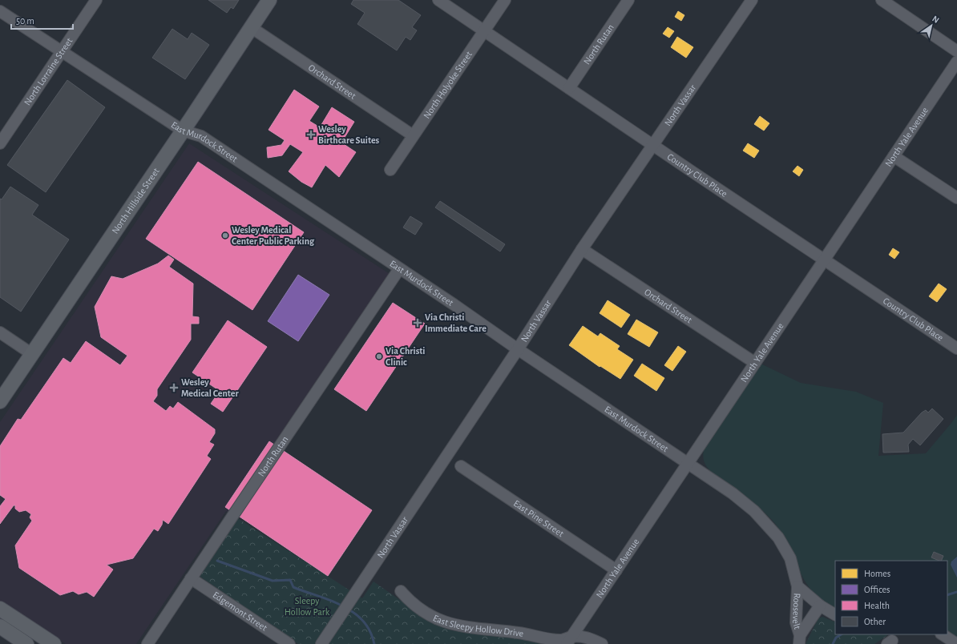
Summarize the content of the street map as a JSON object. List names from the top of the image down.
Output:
{
  "streets": {
    "main road": ["North Hillside Street"],
    "street": [
      "North Rutan",
      "North Lorraine Street",
      "Orchard Street",
      "North Holyoke Street",
      "North Vassar",
      "North Yale Avenue",
      "East Murdock Street",
      "Country Club Place",
      "East Pine Street",
      "Edgemont Street",
      "Roosevelt",
      "East Sleepy Hollow Drive"
    ]
  },
  "crossings": [
    ["North Rutan", "East Murdock Street"],
    ["North Rutan", "Country Club Place"],
    ["North Rutan", "Edgemont Street"],
    ["North Lorraine Street", "East Murdock Street"],
    ["Orchard Street", "North Holyoke Street"],
    ["Orchard Street", "North Vassar"],
    ["Orchard Street", "North Yale Avenue"],
    ["Orchard Street", "North Hillside Street"],
    ["North Holyoke Street", "Country Club Place"],
    ["North Vassar", "East Murdock Street"],
    ["North Vassar", "Country Club Place"],
    ["North Yale Avenue", "East Murdock Street"],
    ["North Yale Avenue", "Country Club Place"],
    ["North Yale Avenue", "East Pine Street"],
    ["North Yale Avenue", "East Sleepy Hollow Drive"],
    ["East Murdock Street", "North Hillside Street"],
    ["East Murdock Street", "Roosevelt"]
  ],
  "parks": ["Sleepy Hollow Park"],
  "places": {
    "health": ["Wesley Birthcare Suites", "Via Christi Immediate Care", "Wesley Medical Center"],
    "other": ["Wesley Medical Center Public Parking", "Via Christi Clinic"]
  },
  "legend": [
    "Homes",
    "Offices",
    "Health",
    "Other"
  ],
  "scale_bar": "50 m",
  "north": "top right"
}
